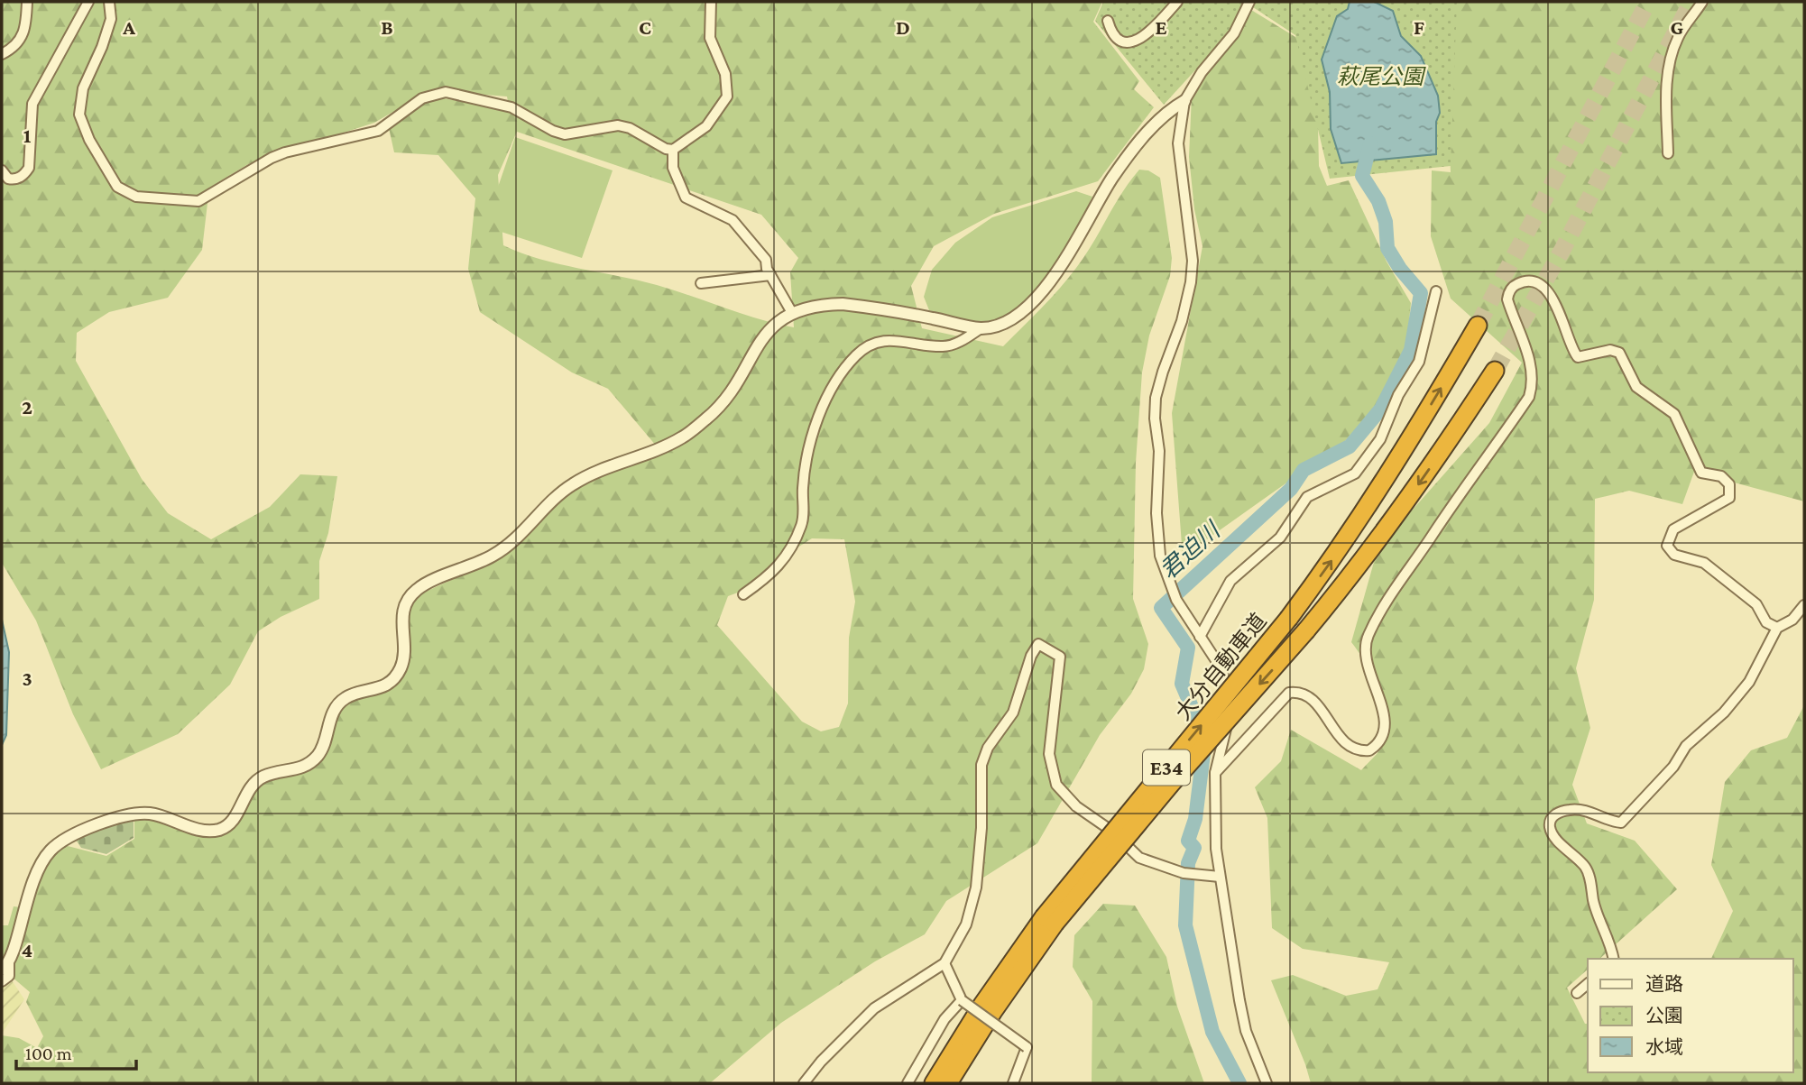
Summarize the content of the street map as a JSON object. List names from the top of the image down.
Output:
{
  "streets": {
    "highway": ["大分自動車道", "E34"]
  },
  "water": ["君迫川"],
  "parks": ["萩尾公園"],
  "legend": ["道路", "公園", "水域"],
  "scale_bar": "100 m",
  "grid": {
    "columns": [
      "A",
      "B",
      "C",
      "D",
      "E",
      "F",
      "G"
    ],
    "rows": [
      "1",
      "2",
      "3",
      "4"
    ]
  }
}
